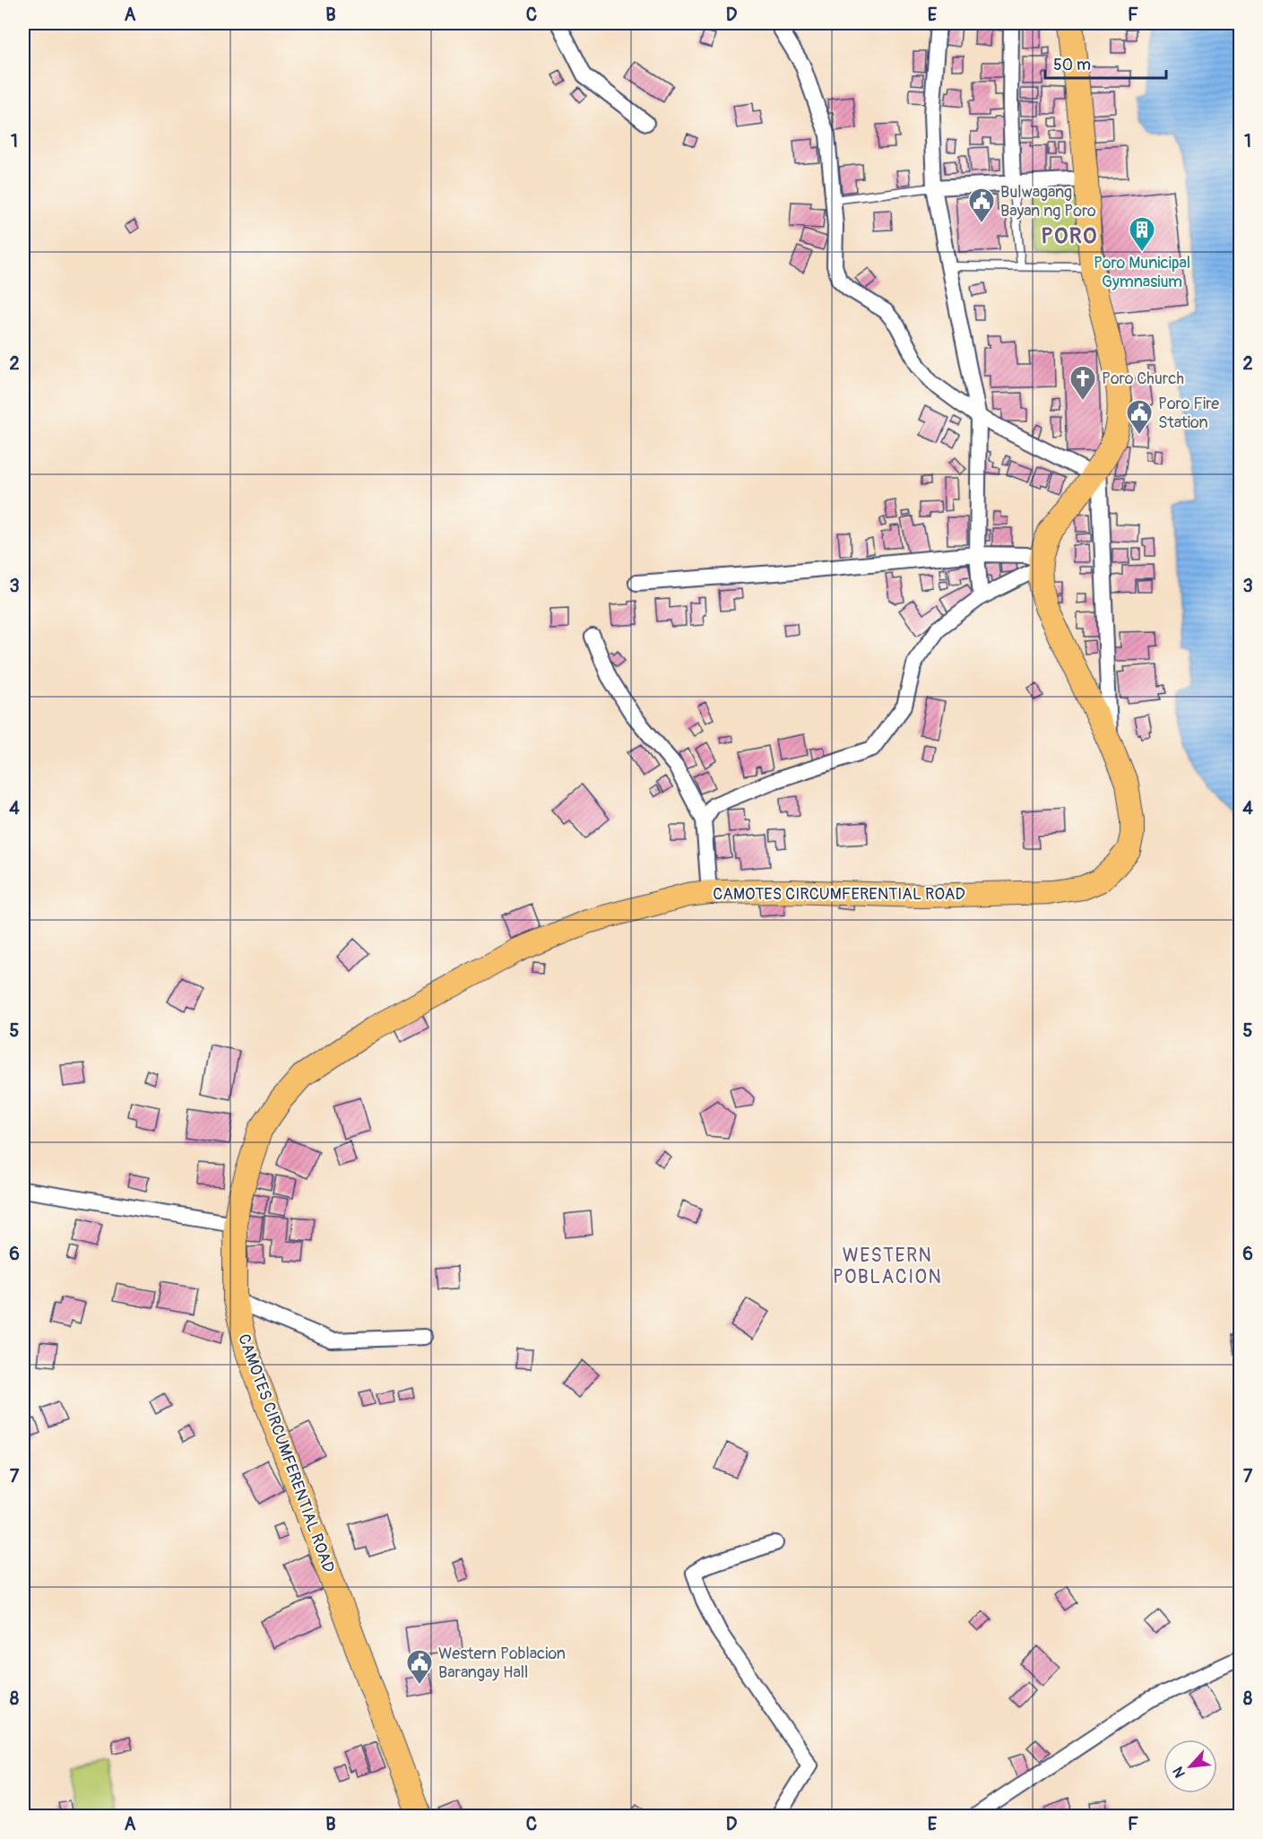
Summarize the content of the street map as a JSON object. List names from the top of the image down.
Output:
{
  "streets": {
    "main road": ["CAMOTES CIRCUMFERENTIAL ROAD"]
  },
  "districts": ["PORO", "WESTERN POBLACION"],
  "places": {
    "public building": ["Bulwagang Bayan ng Poro", "Poro Fire Station", "Western Poblacion Barangay Hall"],
    "building": ["Poro Municipal Gymnasium"],
    "church": ["Poro Church"]
  },
  "scale_bar": "50 m",
  "north": "bottom left",
  "grid": {
    "columns": [
      "A",
      "B",
      "C",
      "D",
      "E",
      "F"
    ],
    "rows": [
      "1",
      "2",
      "3",
      "4",
      "5",
      "6",
      "7",
      "8"
    ]
  }
}
